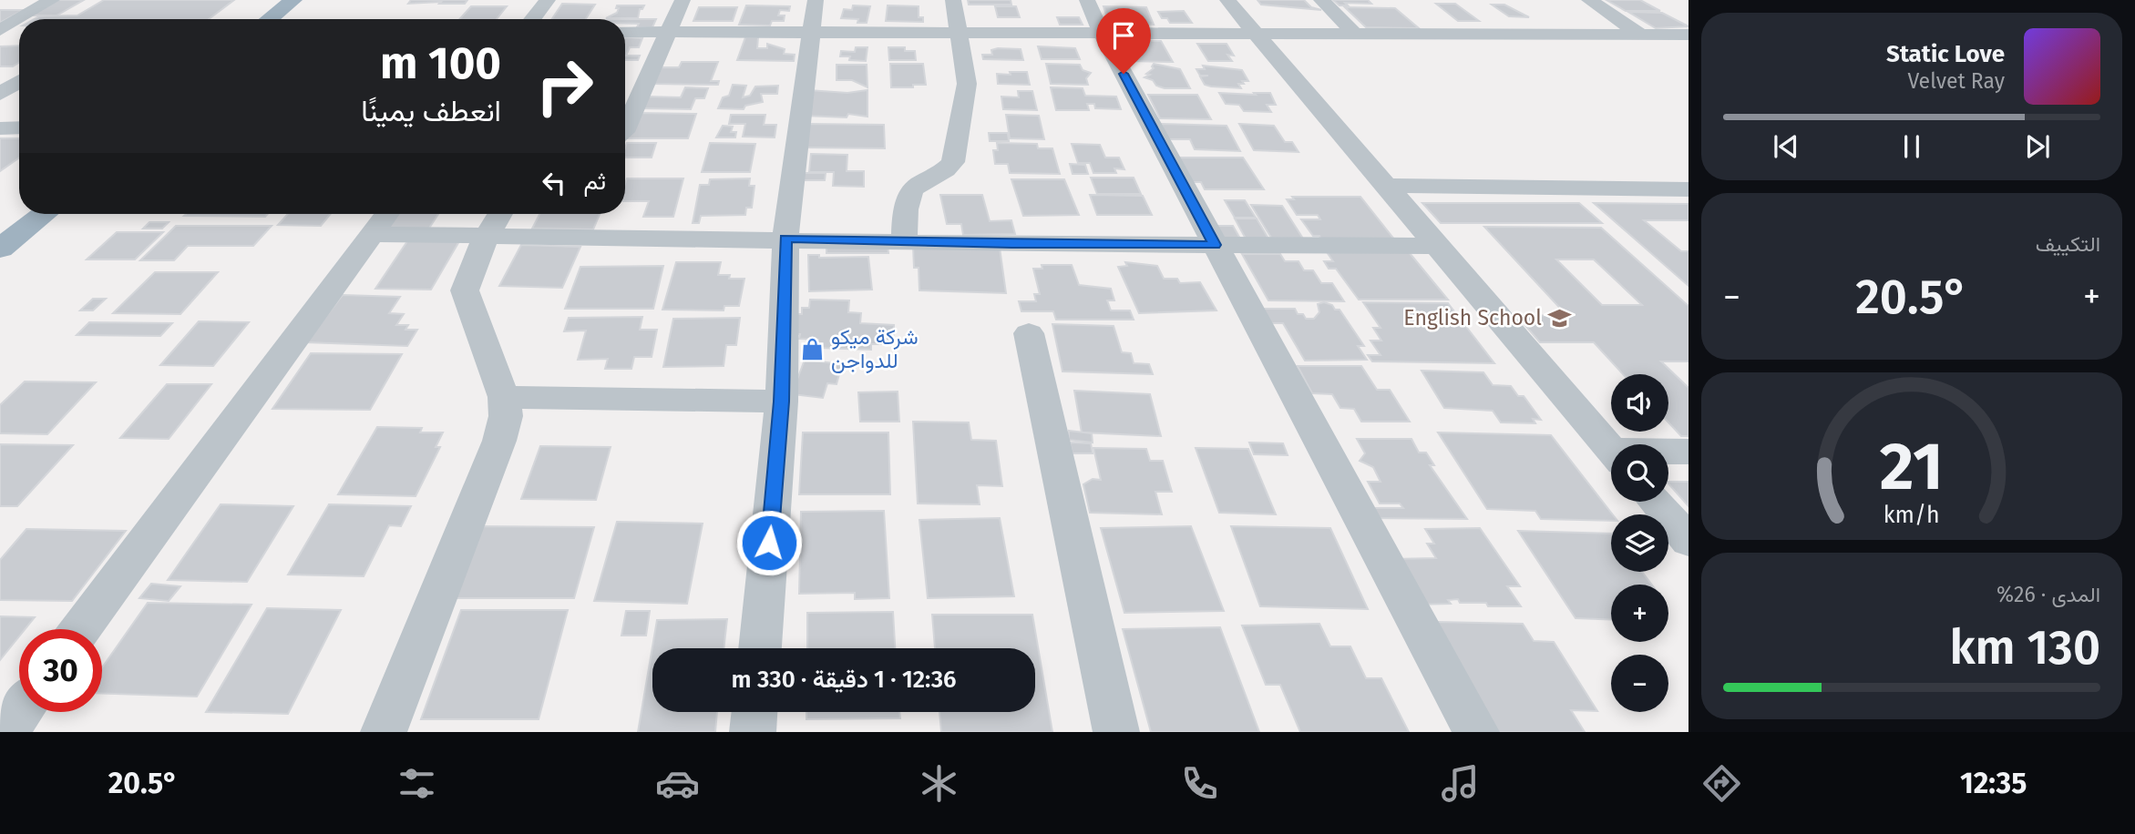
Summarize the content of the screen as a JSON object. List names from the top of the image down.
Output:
{
  "places": {
    "school or university": ["English School"],
    "shop": ["شركة ميكو للدواجن"]
  },
  "page": {
    "turn": ["100 m", "انعطف يمينًا"],
    "song": ["Static Love", "Velvet Ray"],
    "then": "ثم",
    "tile": [
      "التكييف",
      ["المدى · 26%", "130 km"]
    ],
    "heat": ["−", "20.5°", "+"],
    "map_buttons": ["+", "−"],
    "limit": "30",
    "trip": "12:36 · 1 دقيقة · 330 m",
    "tabs": ["12:35", "20.5°"],
    "gauge": ["21", "km/h"]
  }
}
